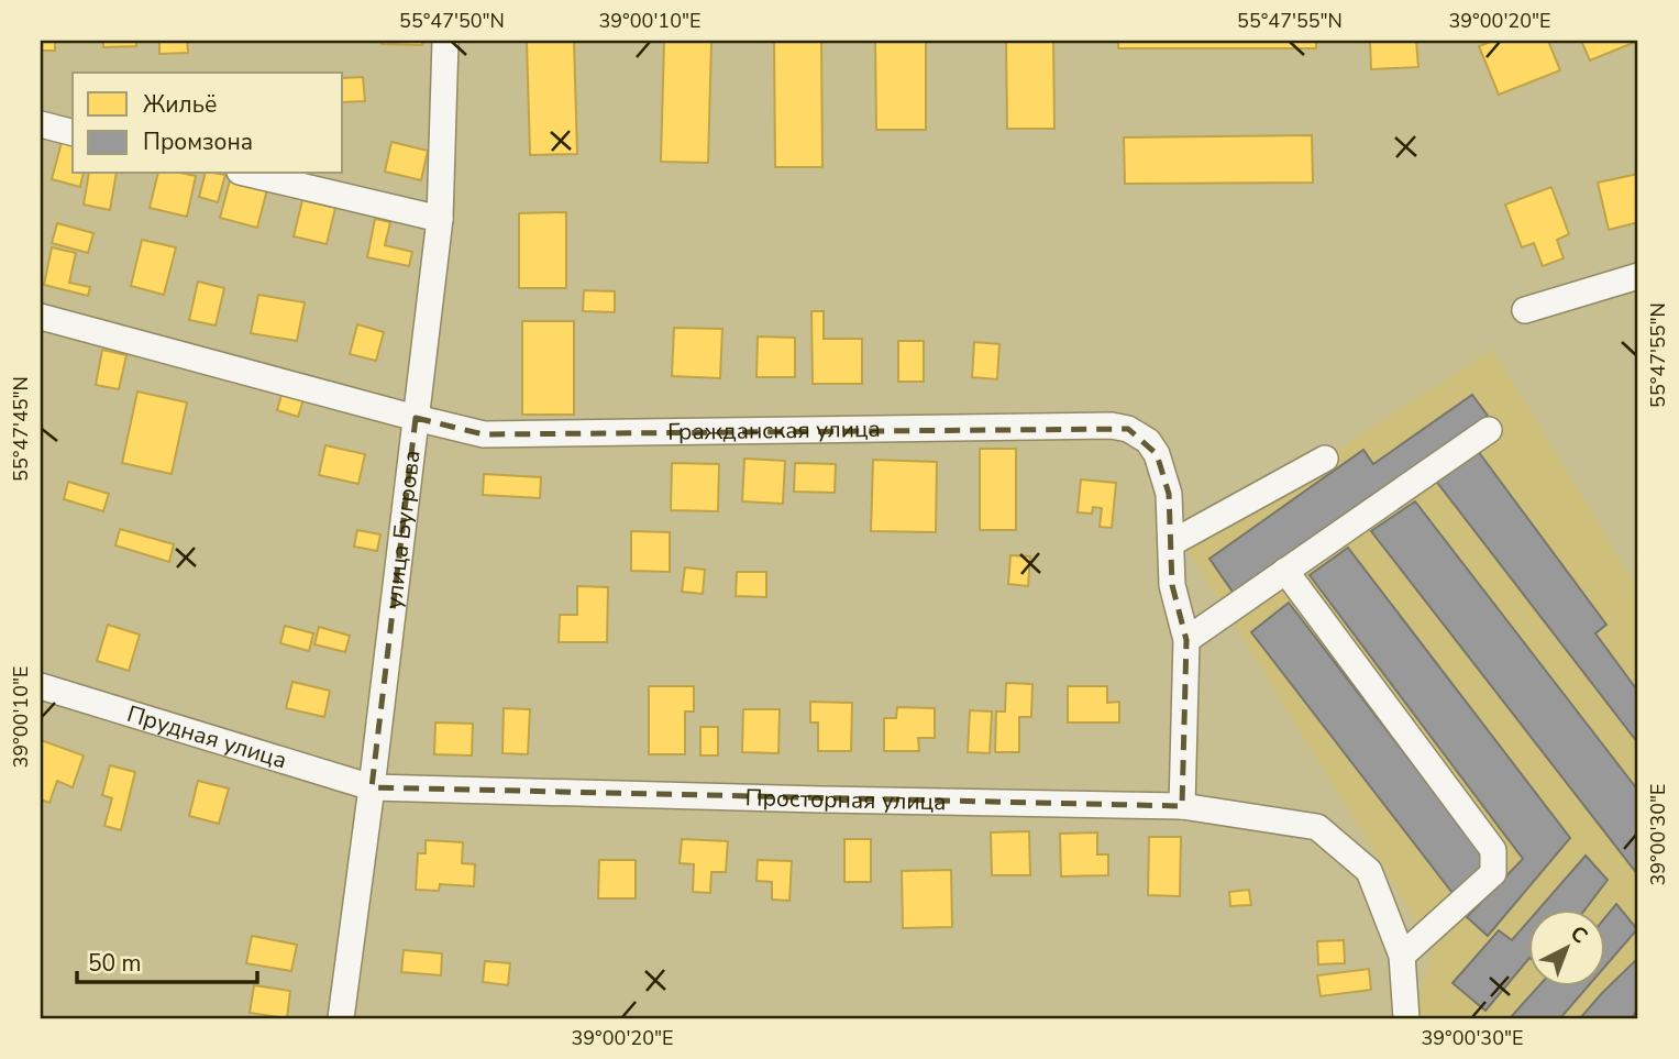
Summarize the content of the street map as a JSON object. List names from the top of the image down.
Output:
{
  "streets": {
    "street": [
      "Гражданская улица",
      "улица Бугрова",
      "Прудная улица",
      "Просторная улица"
    ]
  },
  "crossings": [
    ["Гражданская улица", "улица Бугрова"],
    ["Гражданская улица", "Просторная улица"],
    ["улица Бугрова", "Прудная улица"],
    ["улица Бугрова", "Просторная улица"],
    ["Прудная улица", "Просторная улица"]
  ],
  "legend": ["Жильё", "Промзона"],
  "scale_bar": "50 m",
  "north": "top right",
  "coordinates": [
    "55°47'50\"N",
    "39°00'10\"E",
    "55°47'55\"N",
    "39°00'20\"E",
    "55°47'45\"N",
    "39°00'30\"E"
  ]
}
